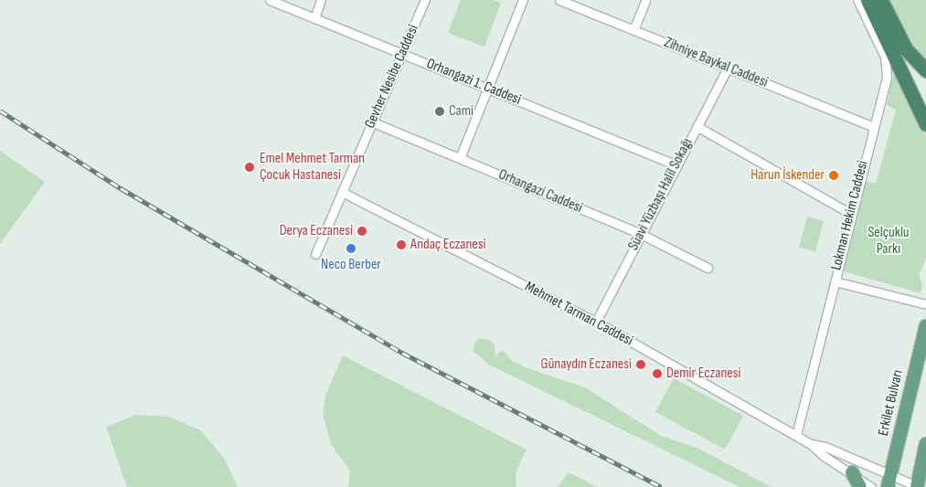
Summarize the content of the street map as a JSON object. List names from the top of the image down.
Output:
{
  "streets": {
    "main road": ["Erkilet Bulvarı"],
    "street": [
      "Zihniye Baykal Caddesi",
      "Gevher Nesibe Caddesi",
      "Orhangazi 1. Caddesi",
      "Orhangazi Caddesi",
      "Süavi Yüzbaşı Halil Sokağı",
      "Lokman Hekim Caddesi",
      "Mehmet Tarman Caddesi"
    ]
  },
  "crossings": [
    ["Zihniye Baykal Caddesi", "Süavi Yüzbaşı Halil Sokağı"],
    ["Zihniye Baykal Caddesi", "Lokman Hekim Caddesi"],
    ["Gevher Nesibe Caddesi", "Orhangazi 1. Caddesi"],
    ["Gevher Nesibe Caddesi", "Orhangazi Caddesi"],
    ["Gevher Nesibe Caddesi", "Mehmet Tarman Caddesi"],
    ["Orhangazi 1. Caddesi", "Süavi Yüzbaşı Halil Sokağı"],
    ["Orhangazi Caddesi", "Süavi Yüzbaşı Halil Sokağı"],
    ["Süavi Yüzbaşı Halil Sokağı", "Mehmet Tarman Caddesi"],
    ["Lokman Hekim Caddesi", "Mehmet Tarman Caddesi"],
    ["Mehmet Tarman Caddesi", "Erkilet Bulvarı"]
  ],
  "parks": ["Selçuklu Parkı"],
  "places": [
    "Cami",
    "Emel Mehmet Tarman Çocuk Hastanesi",
    "Harun İskender",
    "Derya Eczanesi",
    "Andaç Eczanesi",
    "Neco Berber",
    "Günaydın Eczanesi",
    "Demir Eczanesi"
  ]
}
